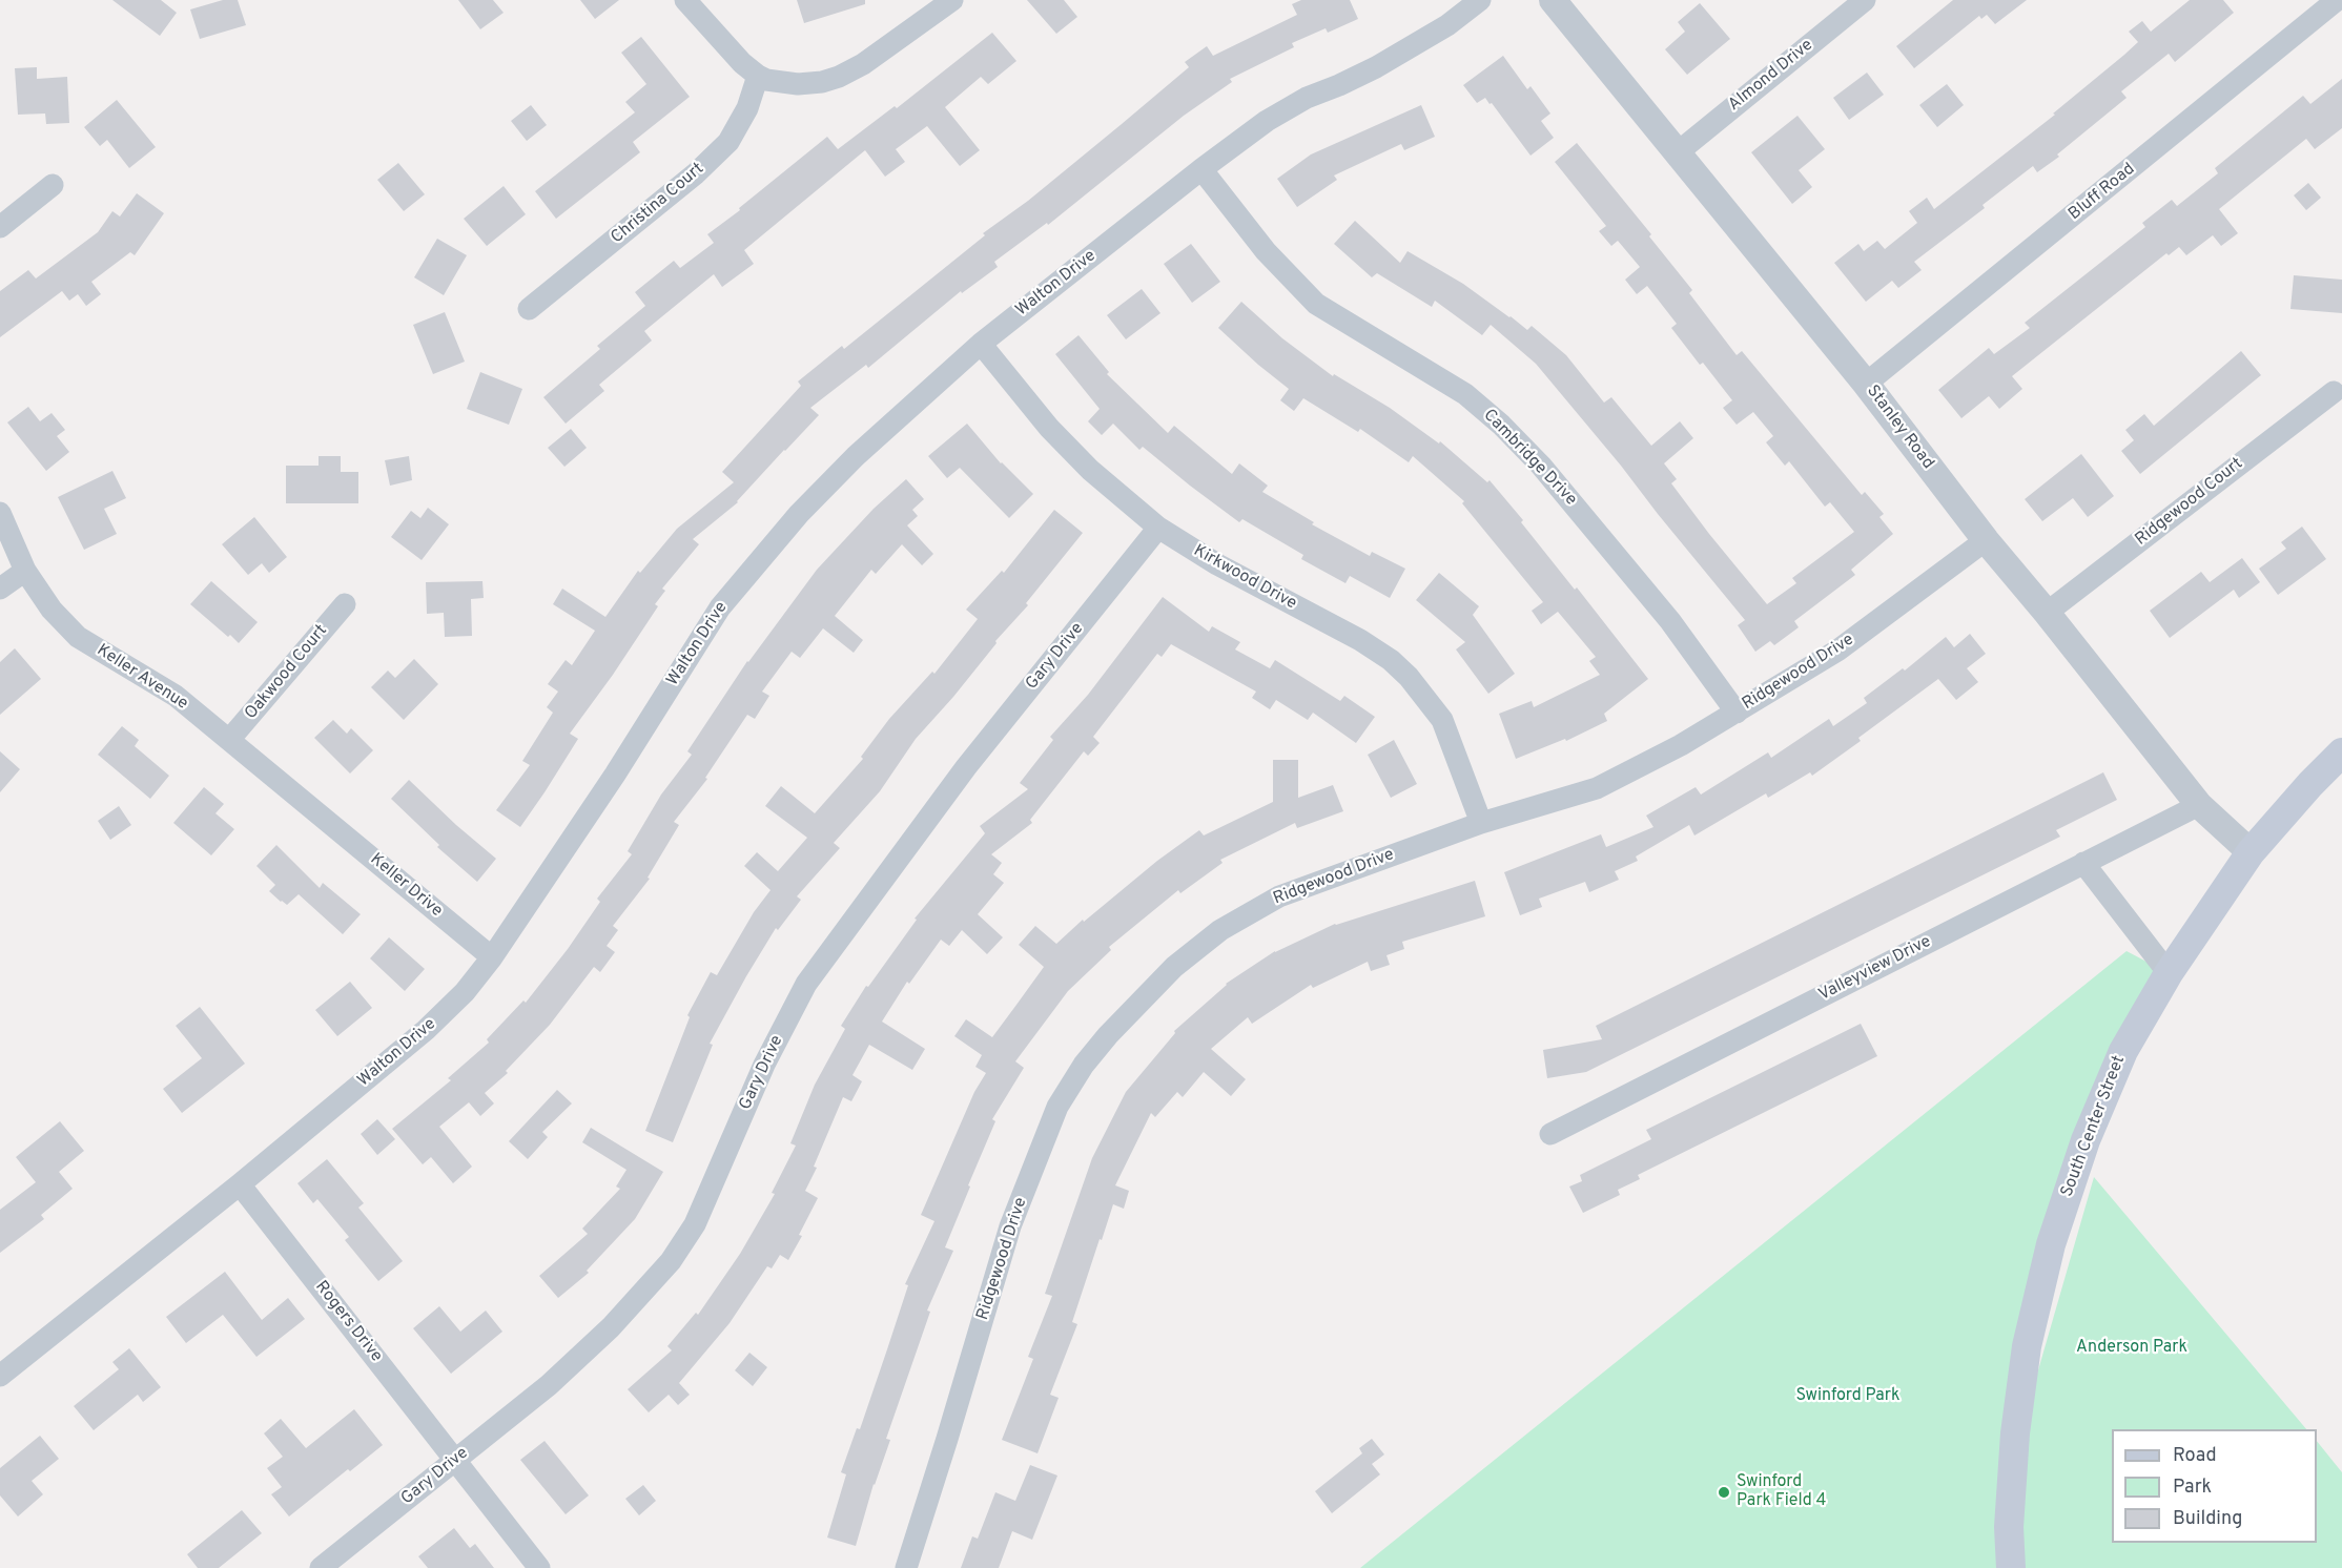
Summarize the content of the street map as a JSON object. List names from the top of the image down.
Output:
{
  "streets": {
    "main road": ["South Center Street"],
    "street": [
      "Almond Drive",
      "Bluff Road",
      "Christina Court",
      "Walton Drive",
      "Stanley Road",
      "Cambridge Drive",
      "Ridgewood Court",
      "Kirkwood Drive",
      "Gary Drive",
      "Oakwood Court",
      "Ridgewood Drive",
      "Keller Avenue",
      "Keller Drive",
      "Valleyview Drive",
      "Rogers Drive"
    ]
  },
  "crossings": [
    ["Almond Drive", "Stanley Road"],
    ["Bluff Road", "Stanley Road"],
    ["Walton Drive", "Cambridge Drive"],
    ["Walton Drive", "Kirkwood Drive"],
    ["Walton Drive", "Keller Drive"],
    ["Walton Drive", "Rogers Drive"],
    ["Stanley Road", "Ridgewood Court"],
    ["Stanley Road", "Ridgewood Drive"],
    ["Stanley Road", "Valleyview Drive"],
    ["Stanley Road", "South Center Street"],
    ["Cambridge Drive", "Ridgewood Drive"],
    ["Kirkwood Drive", "Gary Drive"],
    ["Kirkwood Drive", "Ridgewood Drive"],
    ["Gary Drive", "Rogers Drive"],
    ["Oakwood Court", "Keller Avenue"],
    ["Keller Avenue", "Keller Drive"]
  ],
  "parks": ["Anderson Park", "Swinford Park"],
  "places": ["Swinford Park Field 4"],
  "legend": ["Road", "Park", "Building"]
}
